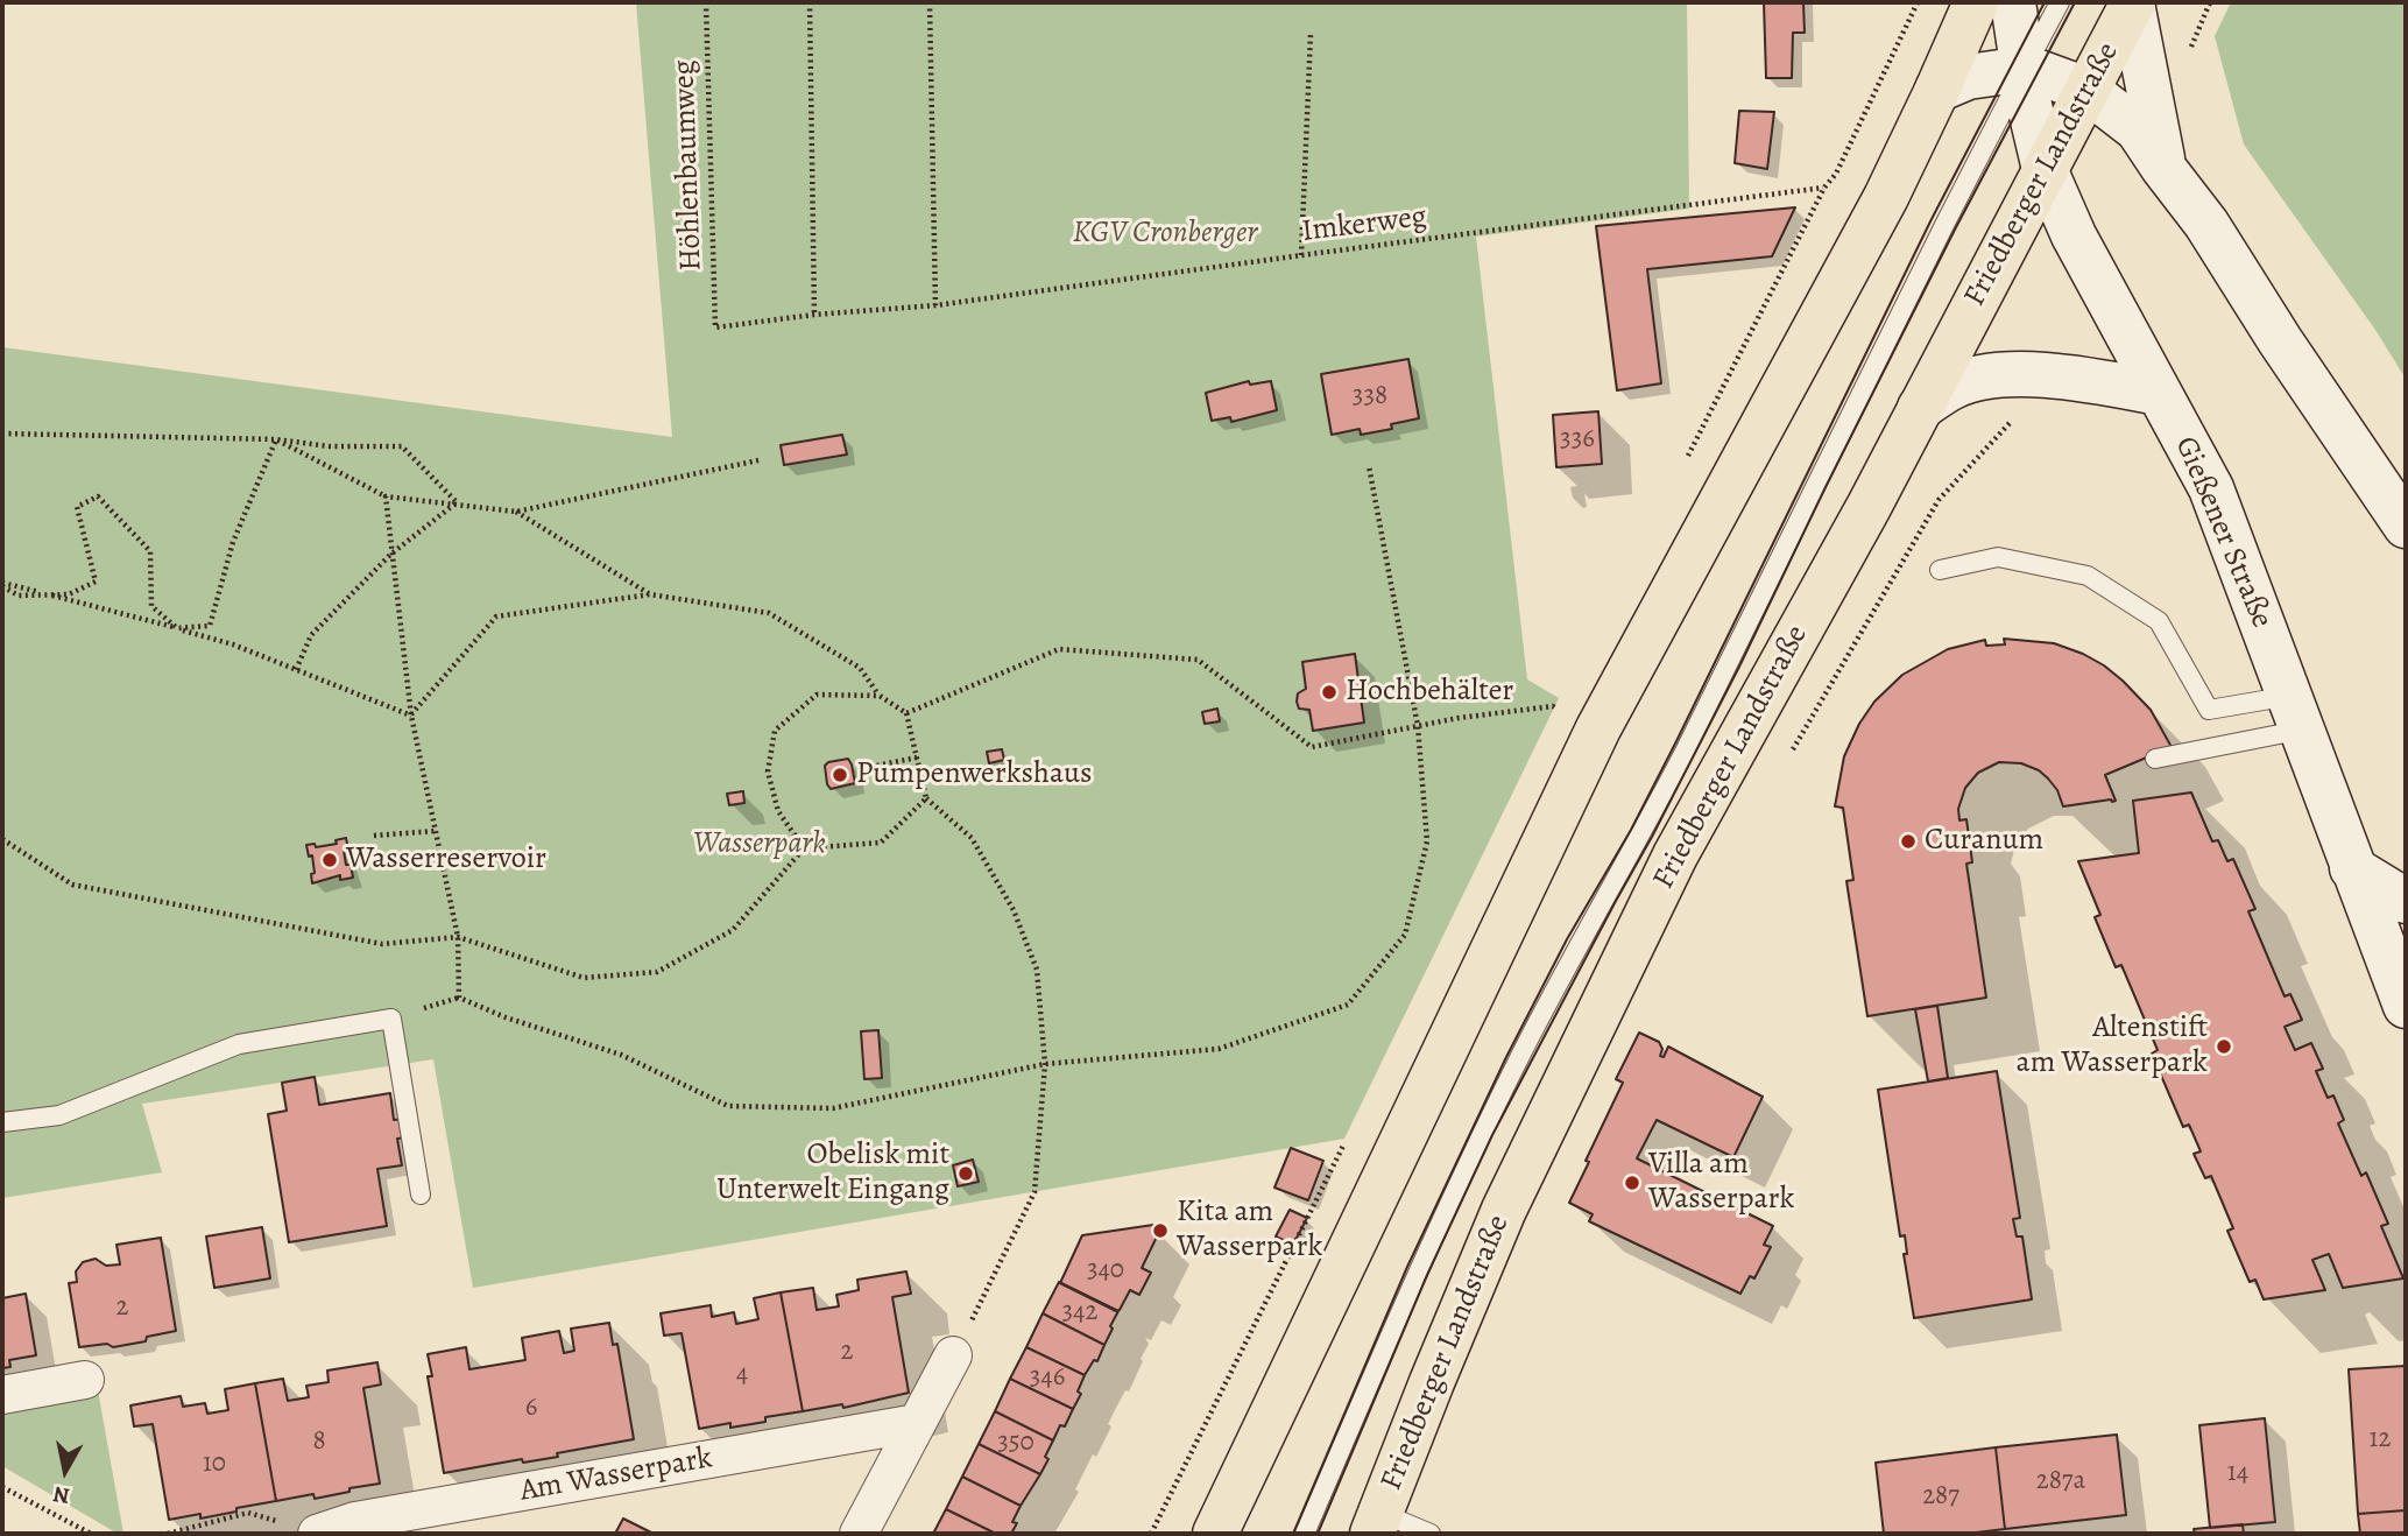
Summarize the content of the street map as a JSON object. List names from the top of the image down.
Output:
{
  "streets": {
    "main road": ["Friedberger Landstraße", "Gießener Straße"],
    "street": ["Am Wasserpark"],
    "path": ["Höhlenbaumweg", "Imkerweg"]
  },
  "crossings": [
    ["Höhlenbaumweg", "Imkerweg"],
    ["Friedberger Landstraße", "Gießener Straße"]
  ],
  "parks": ["KGV Cronberger", "Wasserpark"],
  "places": [
    "Hochbehälter",
    "Pumpenwerkshaus",
    "Curanum",
    "Wasserreservoir",
    "Altenstift am Wasserpark",
    "Obelisk mit Unterwelt Eingang",
    "Villa am Wasserpark",
    "Kita am Wasserpark"
  ],
  "house_numbers": [
    "338",
    "336",
    "340",
    "2",
    "342",
    "2",
    "4",
    "346",
    "6",
    "12",
    "8",
    "350",
    "10",
    "14",
    "287a",
    "287"
  ],
  "north": "bottom"
}
